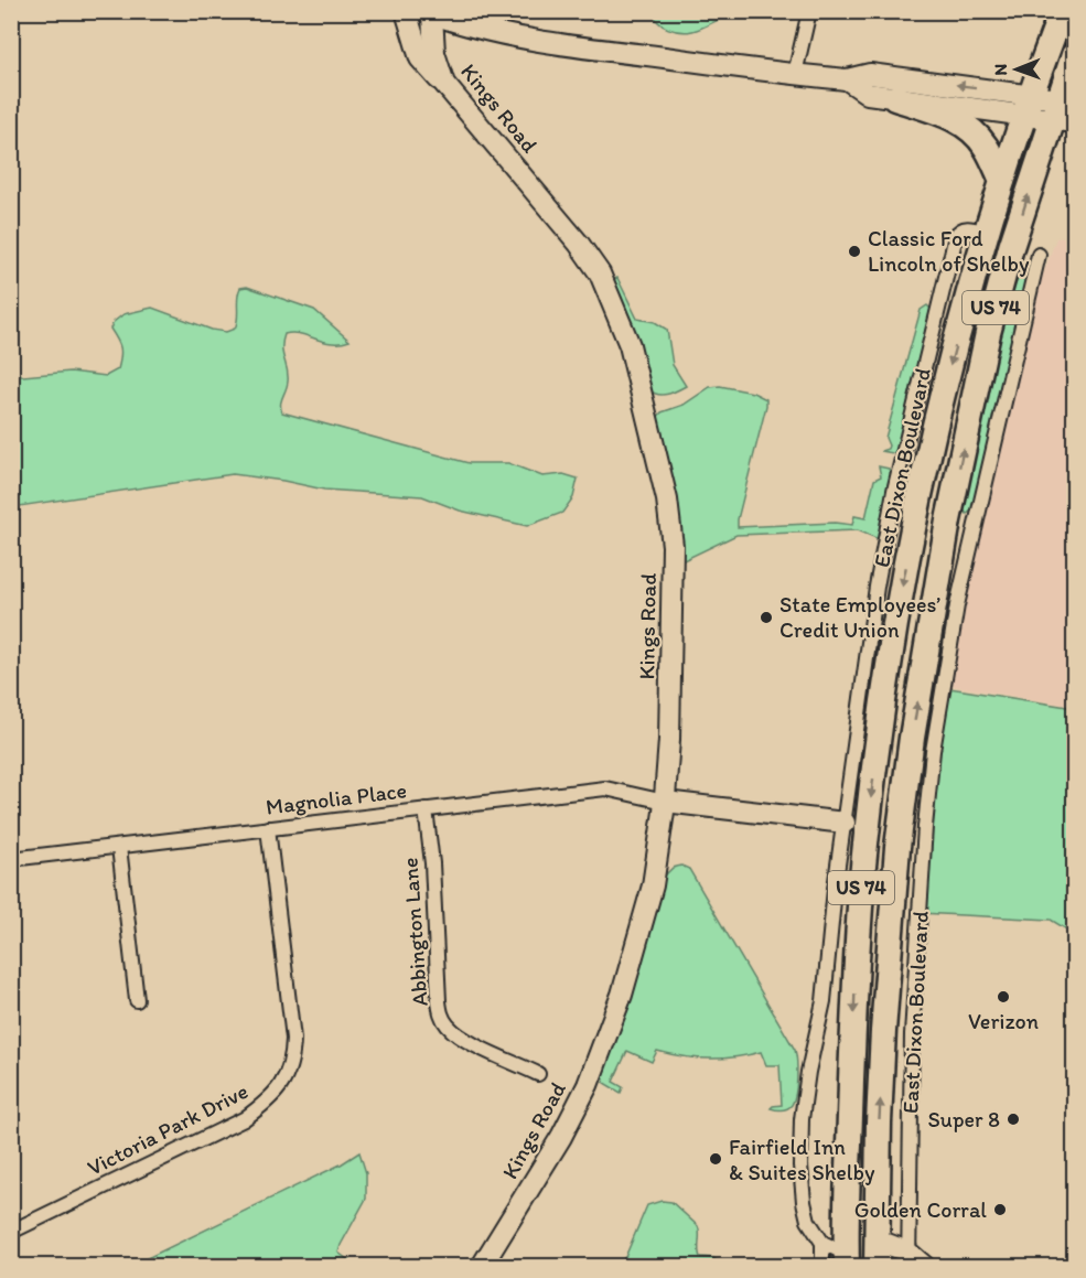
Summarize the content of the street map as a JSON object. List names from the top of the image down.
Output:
{
  "streets": {
    "highway": ["US 74", "East Dixon Boulevard"],
    "street": [
      "Kings Road",
      "Magnolia Place",
      "Abbington Lane",
      "Victoria Park Drive"
    ]
  },
  "crossings": [
    ["Kings Road", "Magnolia Place"],
    ["Magnolia Place", "Abbington Lane"],
    ["Magnolia Place", "Victoria Park Drive"]
  ],
  "places": [
    "Classic Ford Lincoln of Shelby",
    "State Employees’ Credit Union",
    "Verizon",
    "Super 8",
    "Fairfield Inn & Suites Shelby",
    "Golden Corral"
  ],
  "north": "left"
}
